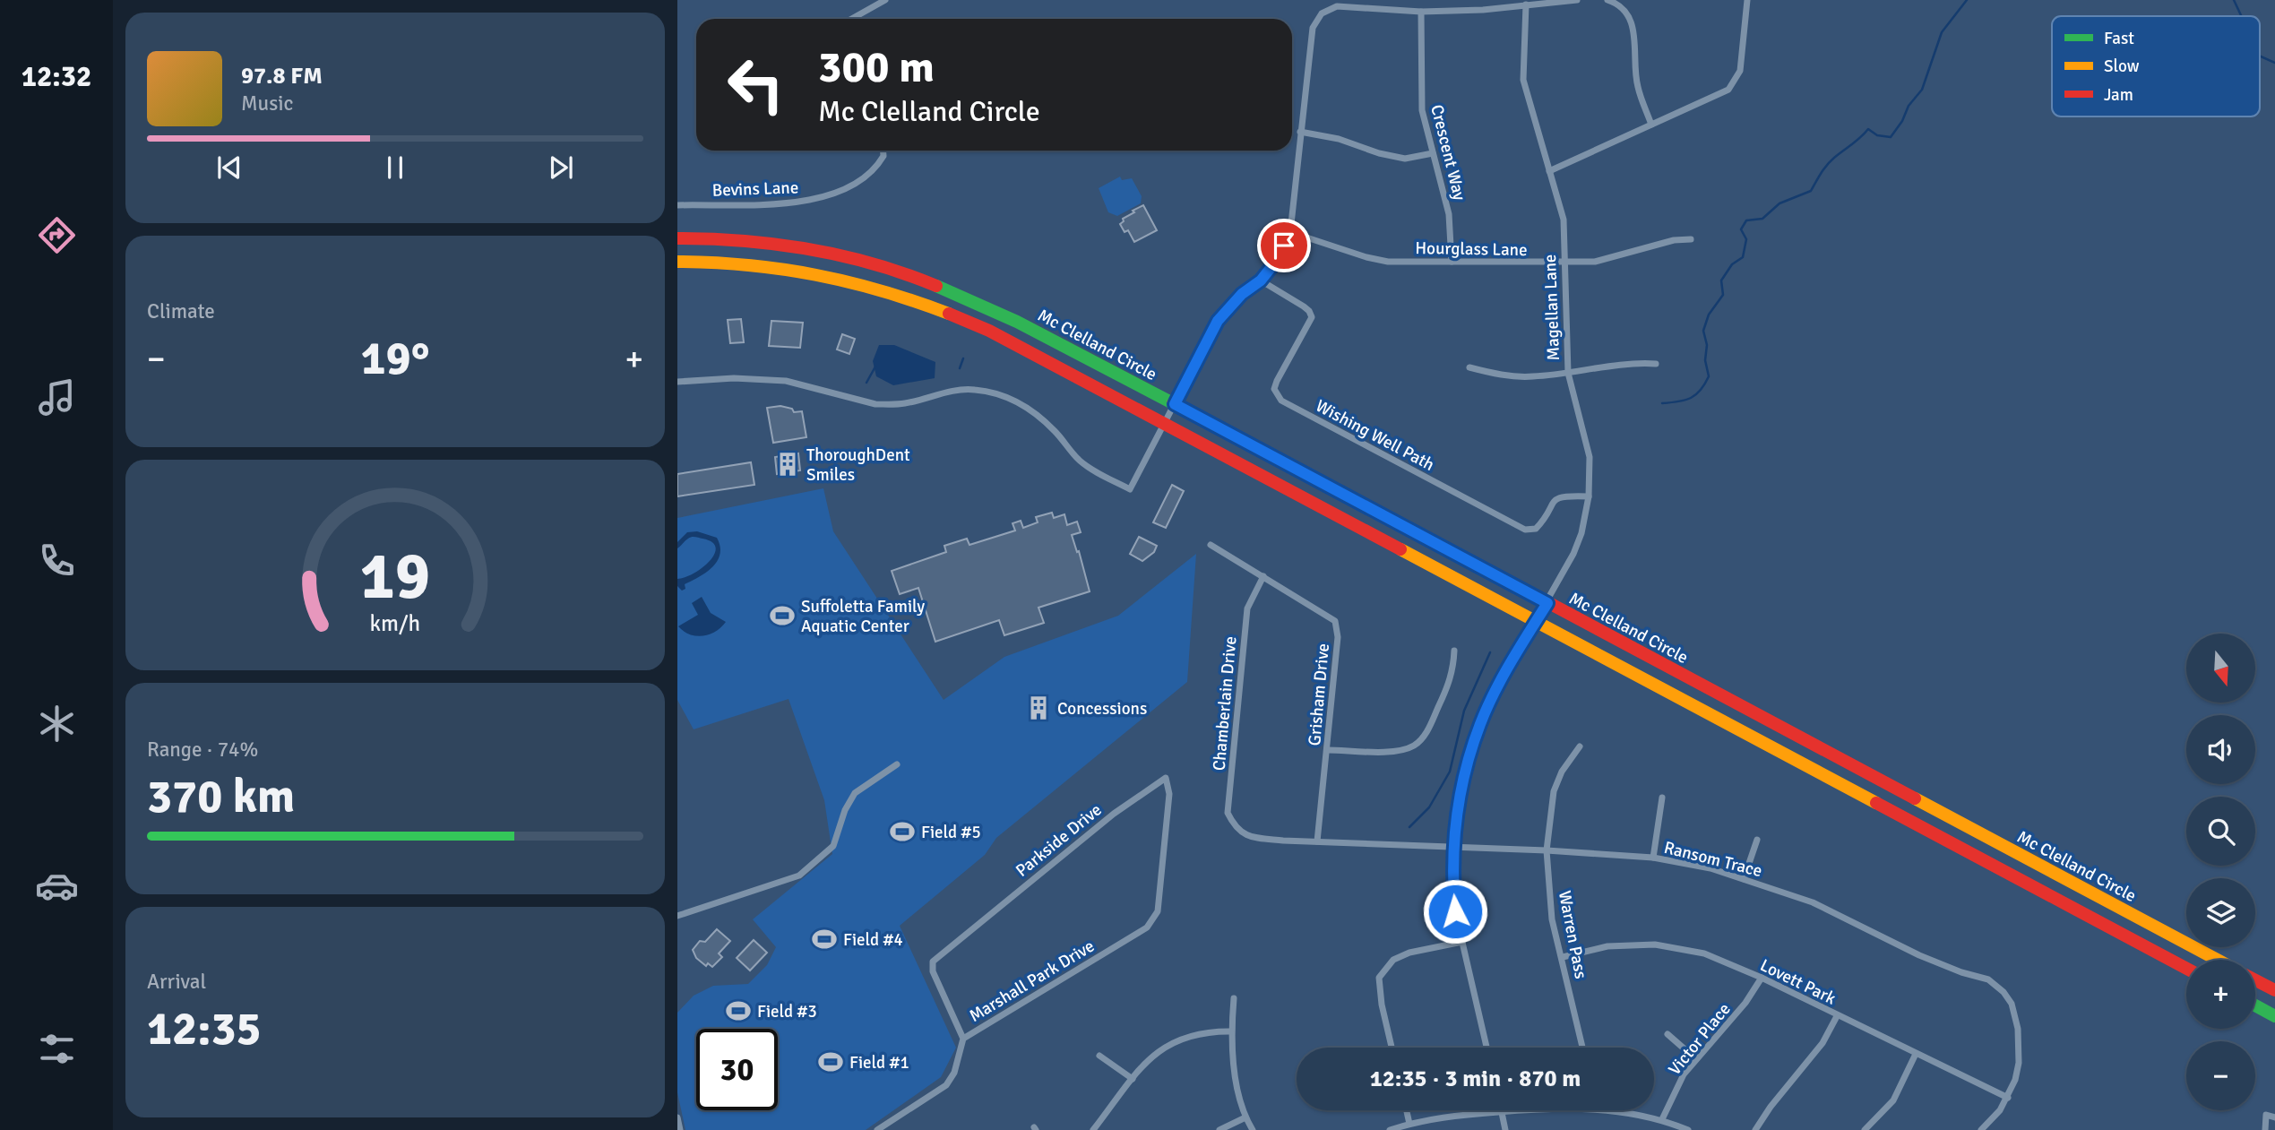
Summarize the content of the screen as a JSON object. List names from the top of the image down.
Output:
{
  "streets": {
    "highway": ["Mc Clelland Circle"],
    "street": [
      "Crescent Way",
      "Bevins Lane",
      "Hourglass Lane",
      "Magellan Lane",
      "Wishing Well Path",
      "Grisham Drive",
      "Chamberlain Drive",
      "Parkside Drive",
      "Ransom Trace",
      "Warren Pass",
      "Marshall Park Drive",
      "Lovett Park",
      "Victor Place"
    ]
  },
  "crossings": [
    ["Crescent Way", "Hourglass Lane"],
    ["Hourglass Lane", "Magellan Lane"],
    ["Magellan Lane", "Mc Clelland Circle"],
    ["Magellan Lane", "Wishing Well Path"],
    ["Magellan Lane", "Ransom Trace"],
    ["Grisham Drive", "Chamberlain Drive"],
    ["Grisham Drive", "Ransom Trace"],
    ["Chamberlain Drive", "Ransom Trace"],
    ["Parkside Drive", "Marshall Park Drive"],
    ["Ransom Trace", "Warren Pass"],
    ["Ransom Trace", "Lovett Park"],
    ["Warren Pass", "Lovett Park"],
    ["Lovett Park", "Victor Place"]
  ],
  "places": {
    "building": ["ThoroughDent Smiles", "Concessions"],
    "sports": [
      "Suffoletta Family Aquatic Center",
      "Field #5",
      "Field #4",
      "Field #3",
      "Field #1"
    ]
  },
  "legend": ["Fast", "Slow", "Jam"],
  "north": "bottom",
  "page": {
    "tabs": "12:32",
    "turn": ["300 m", "Mc Clelland Circle"],
    "song": ["97.8 FM", "Music"],
    "tile": [
      "Climate",
      ["Range · 74%", "370 km"],
      ["Arrival", "12:35"]
    ],
    "heat": ["−", "19°", "+"],
    "map_buttons": ["+", "−"],
    "limit": "30",
    "trip": "12:35 · 3 min · 870 m",
    "gauge": ["19", "km/h"]
  }
}
